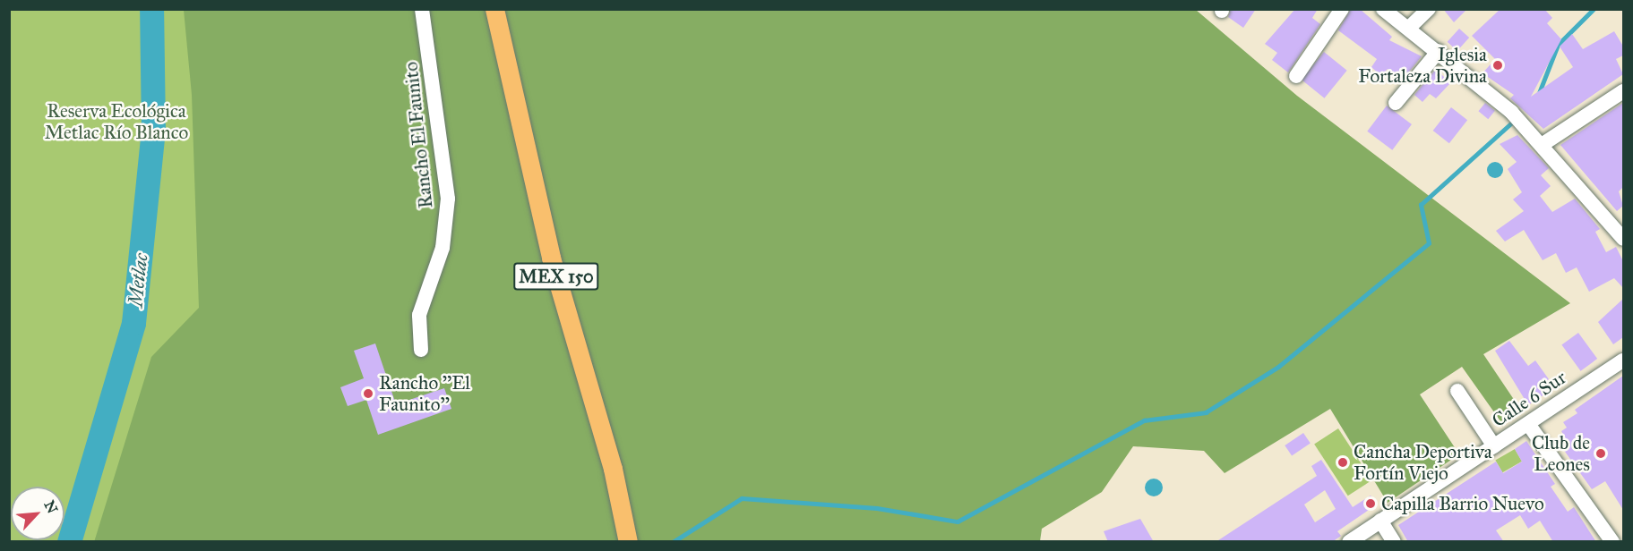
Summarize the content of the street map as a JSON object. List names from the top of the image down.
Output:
{
  "streets": {
    "main road": ["MEX 150"],
    "street": ["Rancho El Faunito", "Calle 6 Sur"]
  },
  "water": ["Metlac"],
  "parks": ["Reserva Ecológica Metlac Río Blanco"],
  "places": [
    "Iglesia Fortaleza Divina",
    "Rancho ''El Faunito''",
    "Club de Leones",
    "Cancha Deportiva Fortín Viejo",
    "Capilla Barrio Nuevo"
  ],
  "north": "top right"
}
